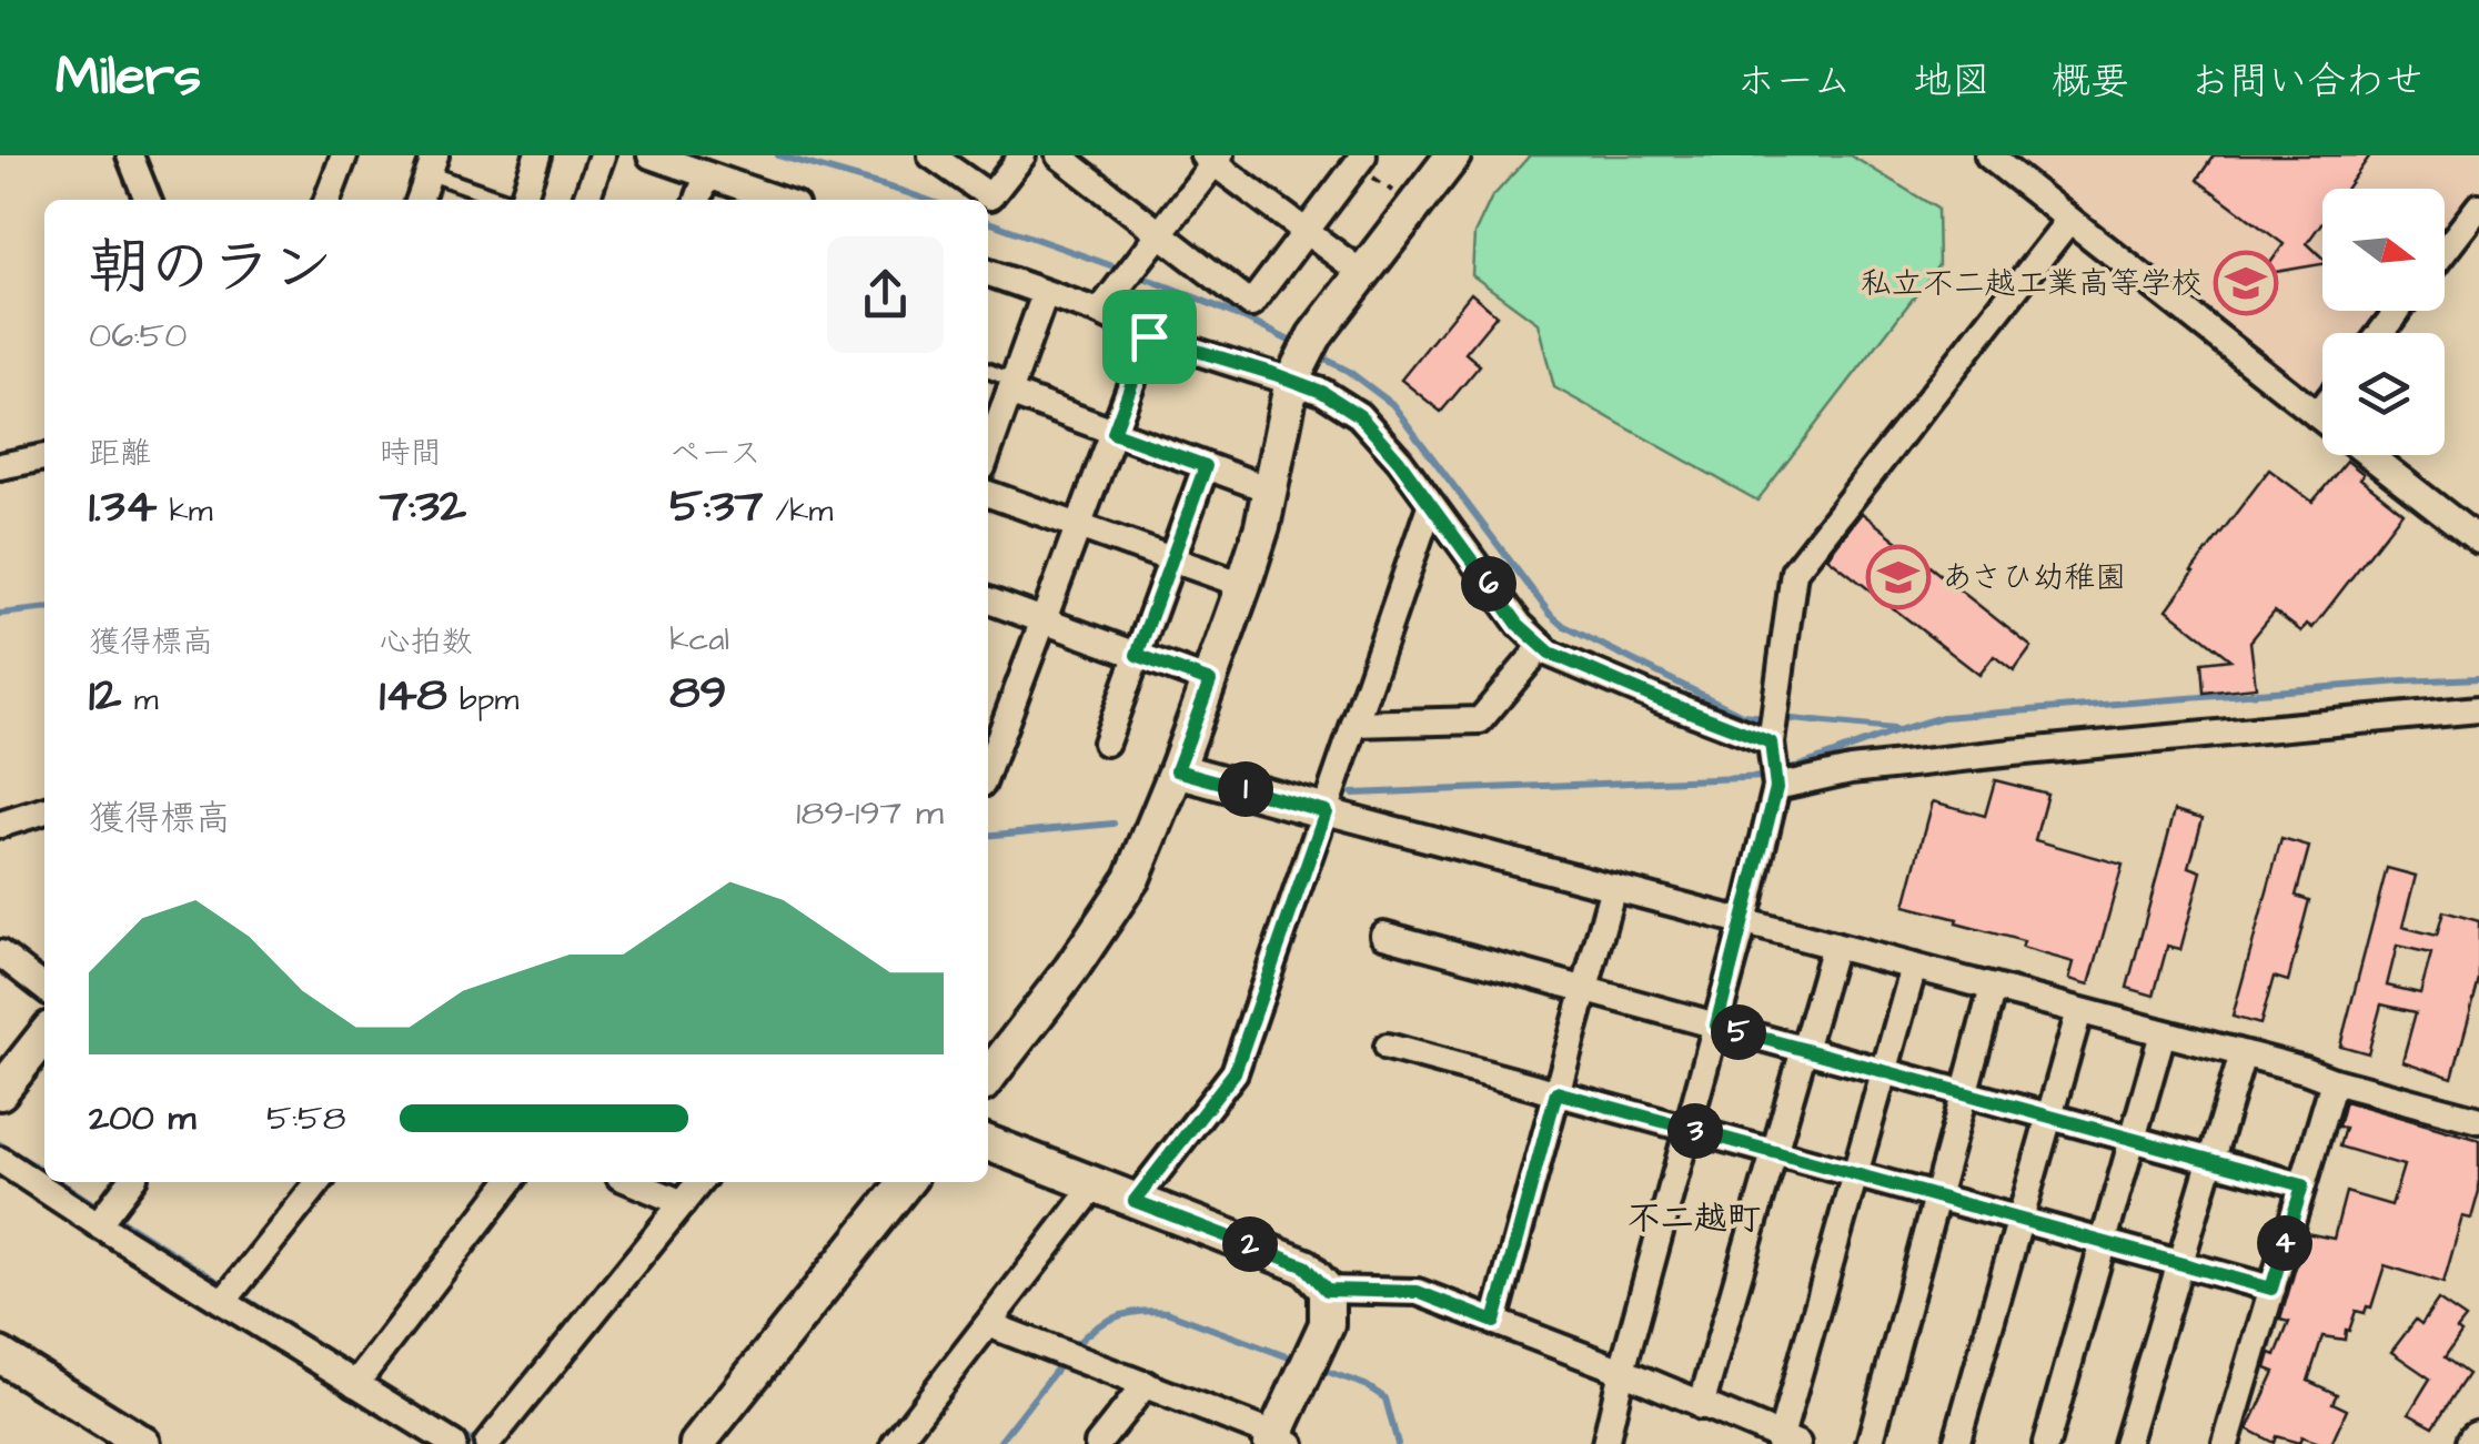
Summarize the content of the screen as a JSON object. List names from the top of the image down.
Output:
{
  "districts": ["不二越町"],
  "places": {
    "school or university": ["私立不二越工業高等学校", "あさひ幼稚園"]
  },
  "north": "right",
  "page": {
    "header": "Milers",
    "nav": [
      "ホーム",
      "地図",
      "概要",
      "お問い合わせ"
    ],
    "heading": ["朝のラン", "06:50"],
    "stats": [
      ["距離", "1.34 km"],
      ["時間", "7:32"],
      ["ペース", "5:37 /km"],
      ["獲得標高", "12 m"],
      ["心拍数", "148 bpm"],
      ["kcal", "89"]
    ],
    "pins": [
      "6",
      "1",
      "5",
      "3",
      "4",
      "2"
    ],
    "chart": ["獲得標高", "189–197 m"],
    "list": [
      {
        "name": "200 m",
        "note": "5:58"
      }
    ]
  }
}
